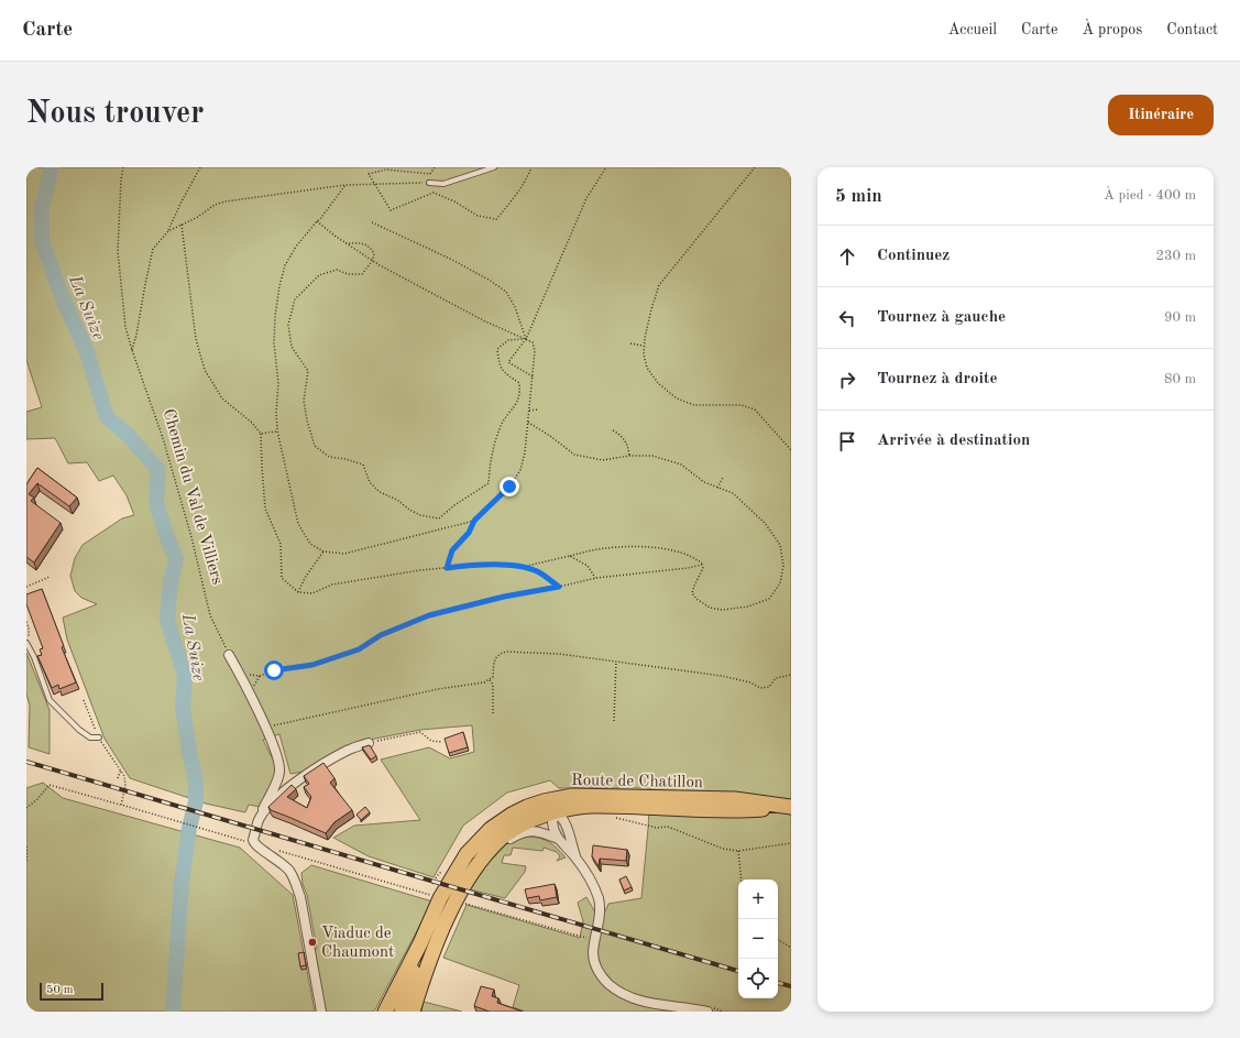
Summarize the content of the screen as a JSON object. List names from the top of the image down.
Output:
{
  "streets": {
    "main road": ["Route de Chatillon"],
    "path": ["Chemin du Val de Villiers"]
  },
  "water": ["La Suize"],
  "places": ["Viaduc de Chaumont"],
  "scale_bar": "50 m",
  "page": {
    "header": "Carte",
    "nav": [
      "Accueil",
      "Carte",
      "À propos",
      "Contact"
    ],
    "buttons": "Itinéraire",
    "title": "Nous trouver",
    "heading": ["5 min", "À pied · 400 m"],
    "list": [
      ["Continuez", "230 m"],
      ["Tournez à gauche", "90 m"],
      ["Tournez à droite", "80 m"],
      "Arrivée à destination"
    ],
    "map_buttons": ["+", "−"],
    "scale": "50 m"
  }
}
